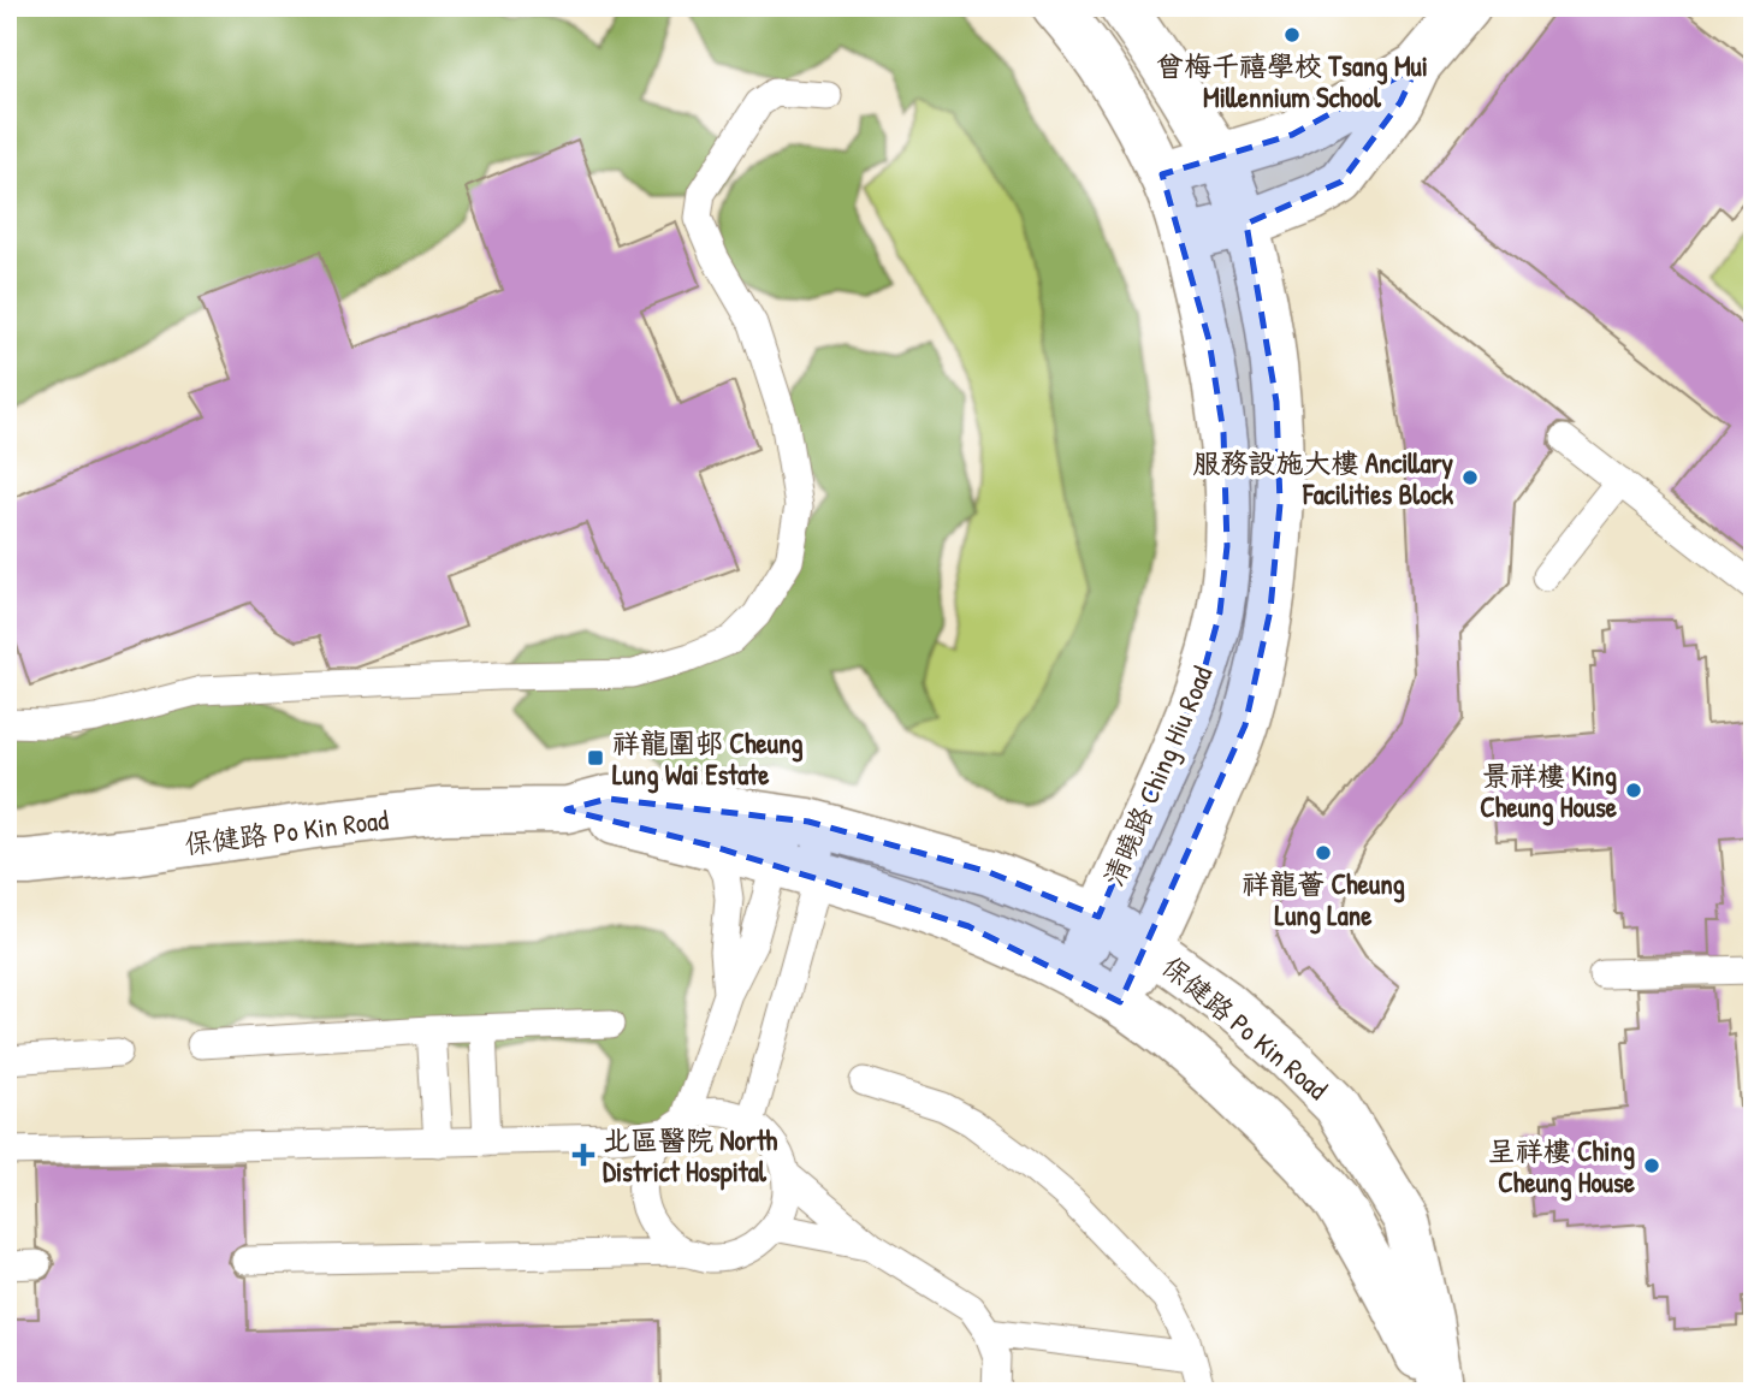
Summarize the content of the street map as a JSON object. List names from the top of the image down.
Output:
{
  "streets": {
    "street": ["清曉路 Ching Hiu Road", "保健路 Po Kin Road"]
  },
  "crossings": [
    ["清曉路 Ching Hiu Road", "保健路 Po Kin Road"]
  ],
  "places": {
    "other": [
      "曾梅千禧學校 Tsang Mui Millennium School",
      "服務設施大樓 Ancillary Facilities Block",
      "景祥樓 King Cheung House",
      "祥龍薈 Cheung Lung Lane",
      "呈祥樓 Ching Cheung House"
    ],
    "transit": ["祥龍圍邨 Cheung Lung Wai Estate"],
    "health": ["北區醫院 North District Hospital"]
  }
}
